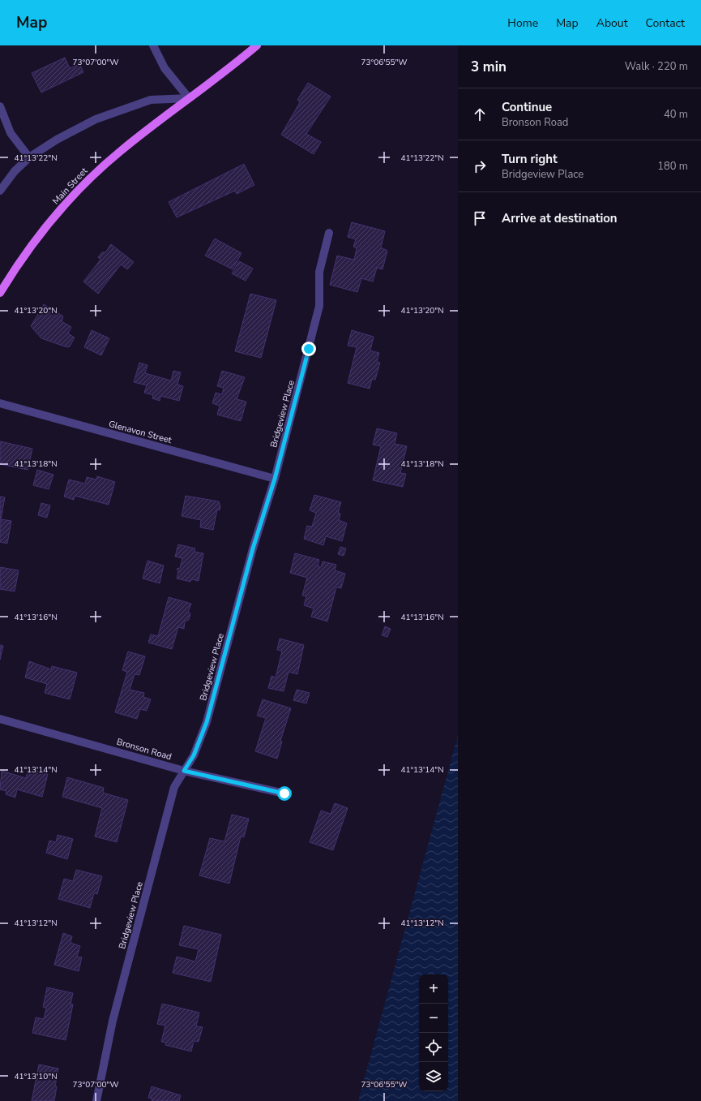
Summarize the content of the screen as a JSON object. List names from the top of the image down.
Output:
{
  "streets": {
    "main road": ["Main Street"],
    "street": ["Bridgeview Place", "Glenavon Street", "Bronson Road"]
  },
  "crossings": [
    ["Bridgeview Place", "Glenavon Street"],
    ["Bridgeview Place", "Bronson Road"]
  ],
  "page": {
    "header": "Map",
    "nav": [
      "Home",
      "Map",
      "About",
      "Contact"
    ],
    "heading": ["3 min", "Walk · 220 m"],
    "list": [
      ["Continue", "Bronson Road", "40 m"],
      ["Turn right", "Bridgeview Place", "180 m"],
      "Arrive at destination"
    ],
    "map_buttons": ["+", "−"]
  },
  "coordinates": [
    "73°07'00\"W",
    "73°06'55\"W",
    "41°13'22\"N",
    "41°13'20\"N",
    "41°13'18\"N",
    "41°13'16\"N",
    "41°13'14\"N",
    "41°13'12\"N",
    "41°13'10\"N"
  ]
}
